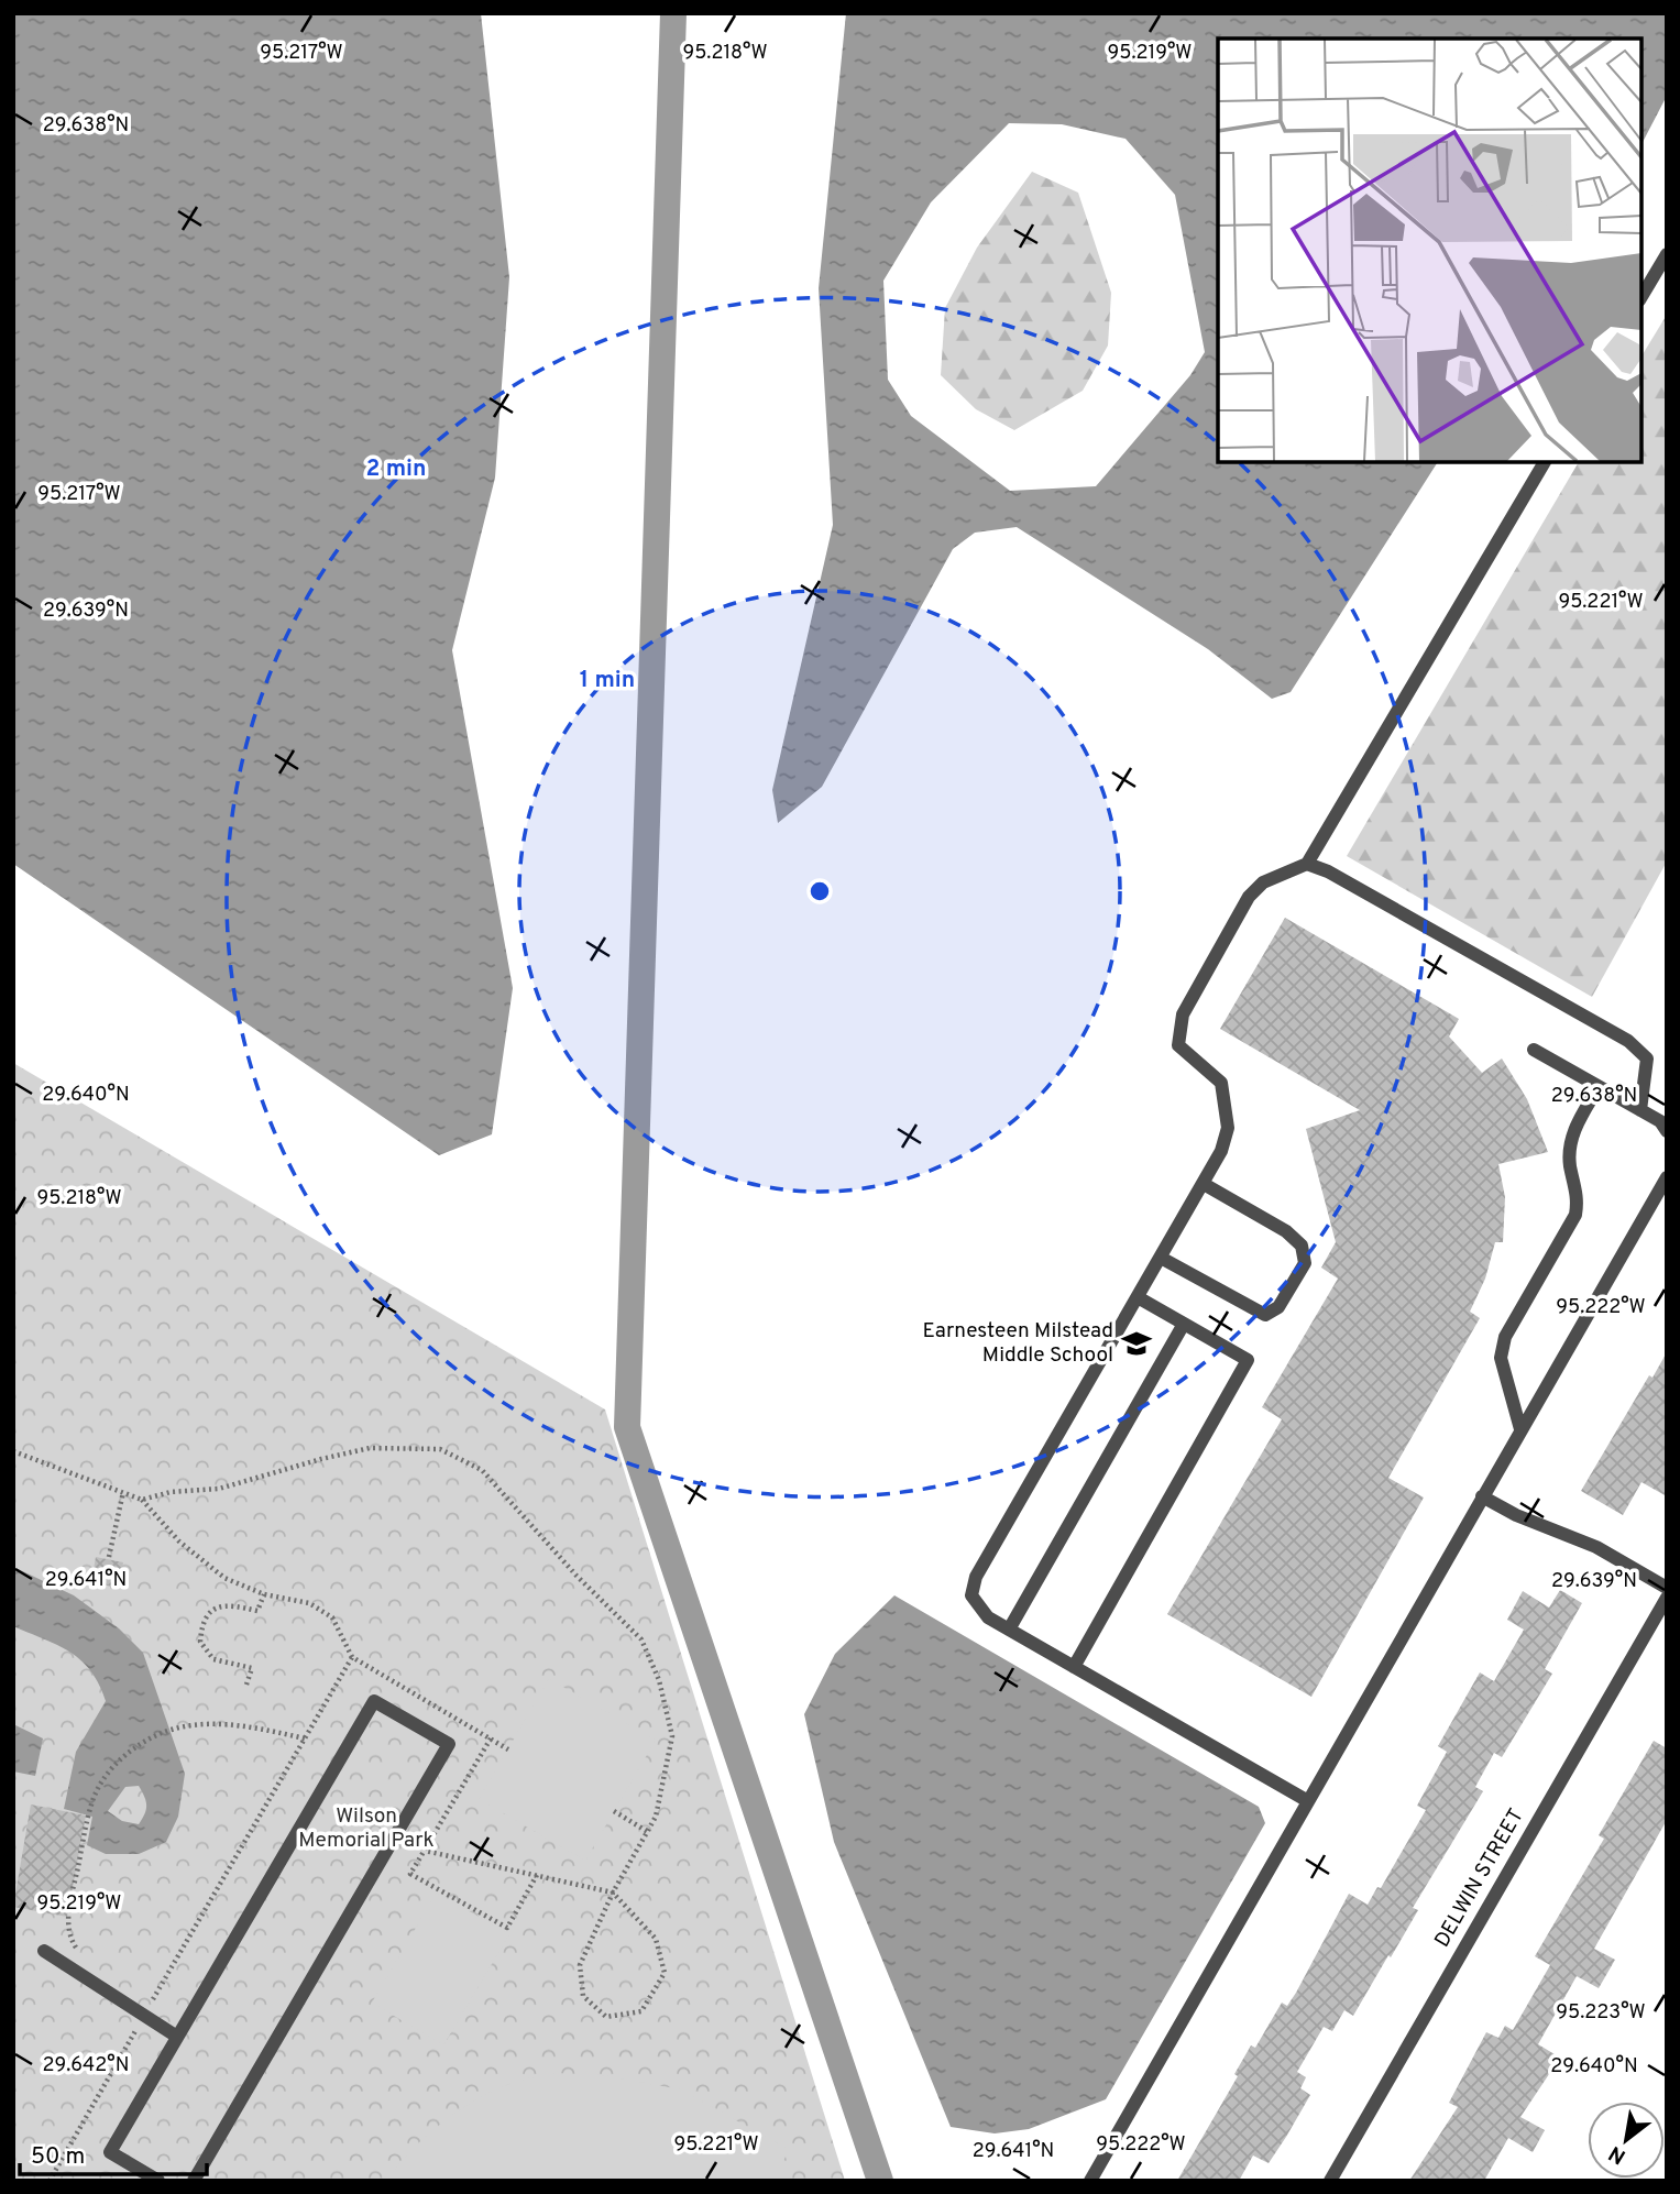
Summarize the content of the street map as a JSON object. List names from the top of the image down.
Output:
{
  "streets": {
    "street": ["DELWIN STREET"]
  },
  "parks": ["Wilson Memorial Park"],
  "places": {
    "school or university": ["Earnesteen Milstead Middle School"]
  },
  "scale_bar": "50 m",
  "north": "bottom left",
  "coordinates": [
    "95.217°W",
    "95.218°W",
    "95.219°W",
    "29.638°N",
    "95.221°W",
    "29.639°N",
    "29.640°N",
    "95.222°W",
    "29.641°N",
    "95.223°W",
    "29.642°N"
  ],
  "rings": ["2 min", "1 min"]
}
